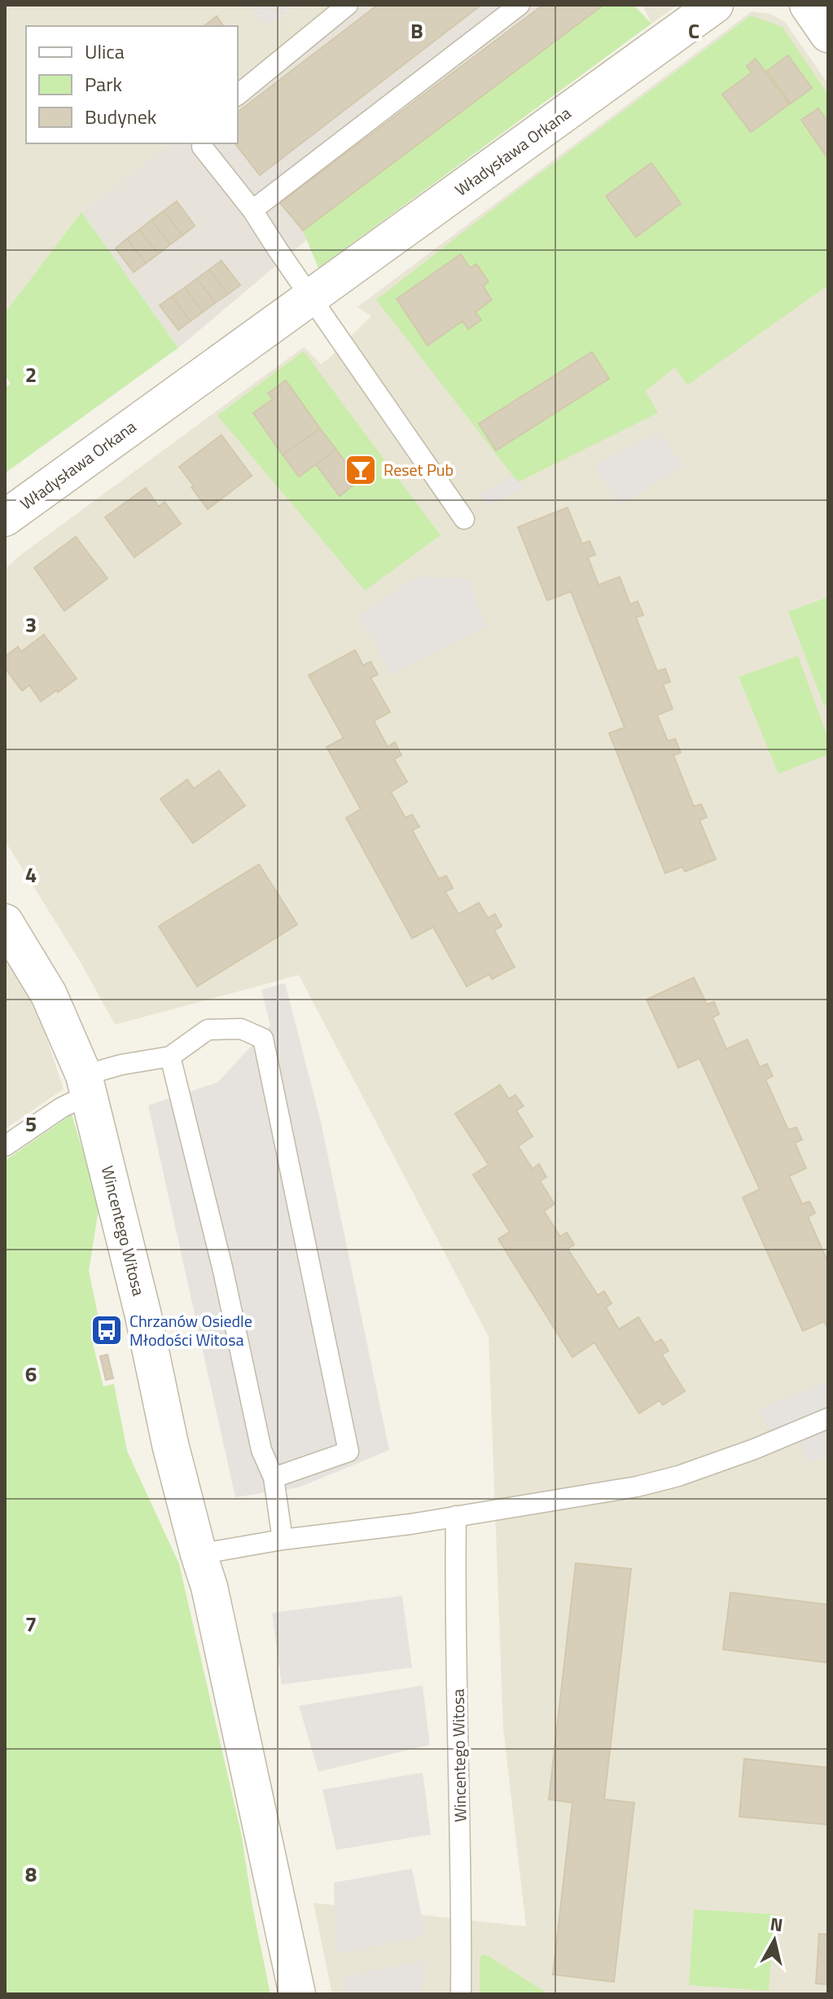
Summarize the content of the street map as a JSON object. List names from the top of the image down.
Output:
{
  "streets": {
    "street": ["Władysława Orkana", "Wincentego Witosa"]
  },
  "places": {
    "bar": ["Reset Pub"],
    "bus stop": ["Chrzanów Osiedle Młodości Witosa"]
  },
  "legend": ["Ulica", "Park", "Budynek"],
  "north": "top",
  "grid": {
    "columns": ["B", "C"],
    "rows": [
      "2",
      "3",
      "4",
      "5",
      "6",
      "7",
      "8"
    ]
  }
}
